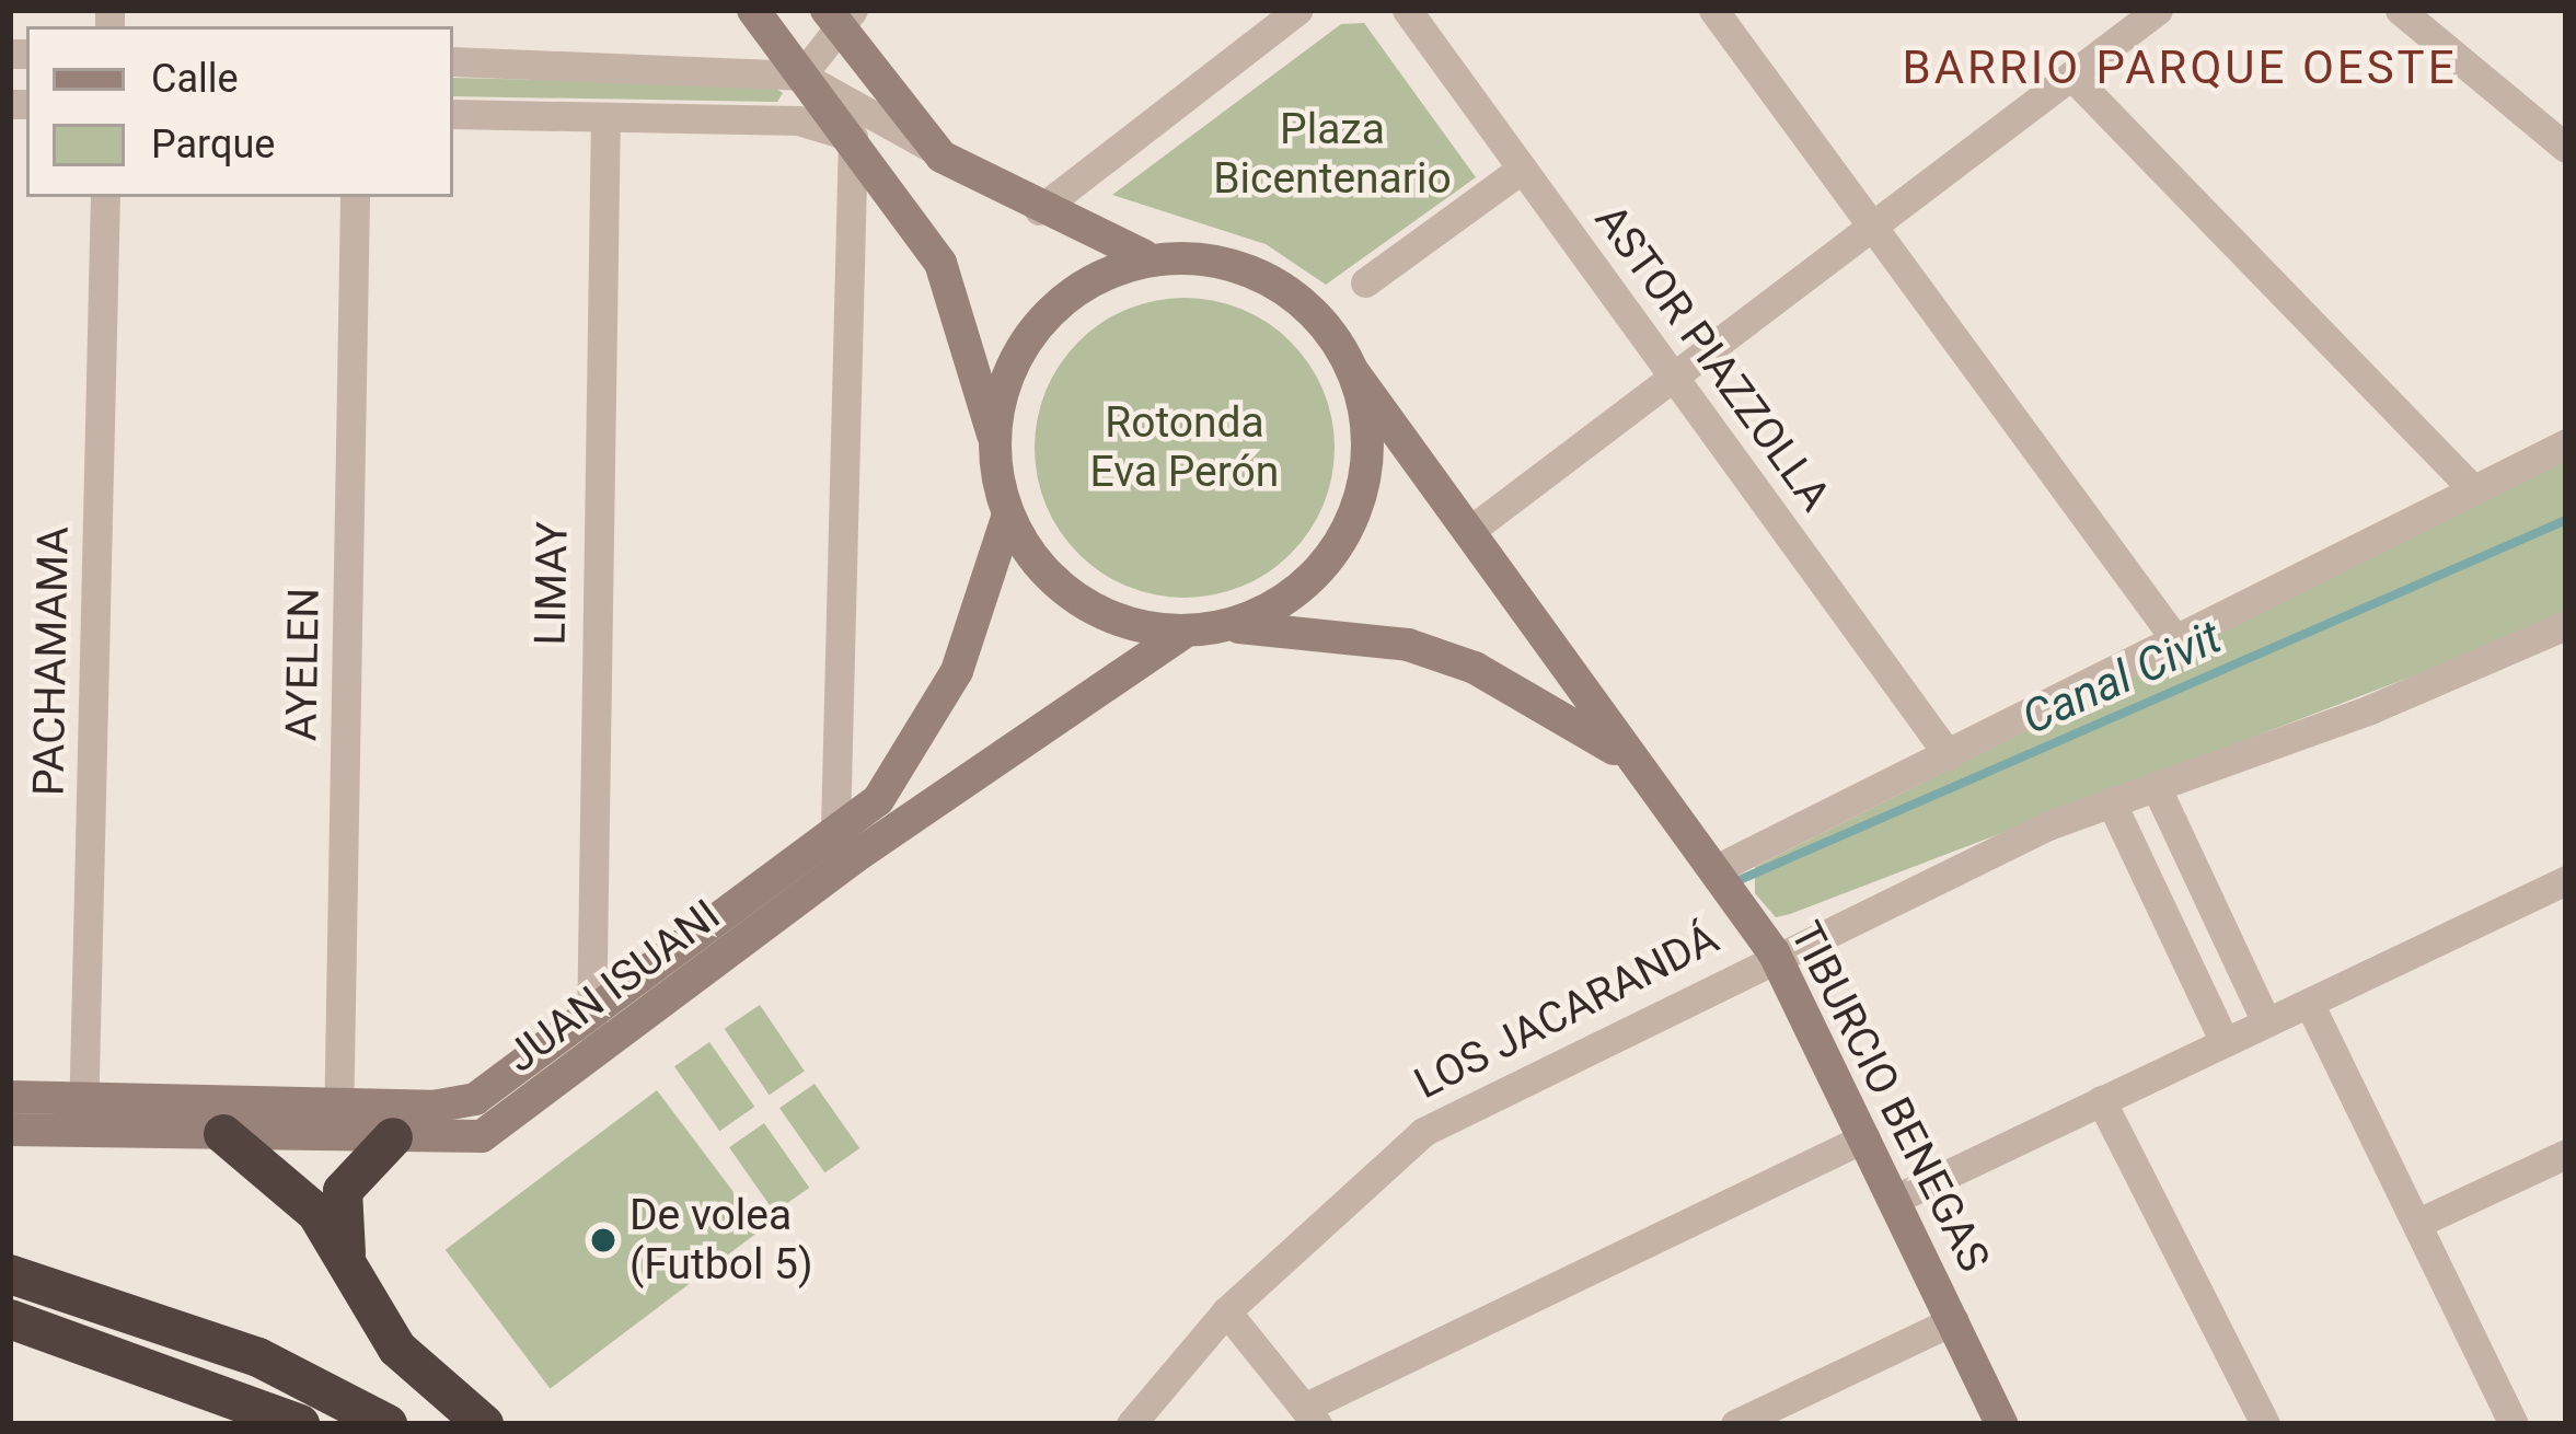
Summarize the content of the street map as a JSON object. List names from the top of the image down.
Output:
{
  "streets": {
    "street": [
      "ASTOR PIAZZOLLA",
      "LIMAY",
      "PACHAMAMA",
      "AYELEN",
      "JUAN ISUANI",
      "LOS JACARANDÁ",
      "TIBURCIO BENEGAS"
    ]
  },
  "crossings": [
    ["ASTOR PIAZZOLLA", "LOS JACARANDÁ"],
    ["LIMAY", "JUAN ISUANI"],
    ["PACHAMAMA", "JUAN ISUANI"],
    ["AYELEN", "JUAN ISUANI"],
    ["JUAN ISUANI", "TIBURCIO BENEGAS"],
    ["LOS JACARANDÁ", "TIBURCIO BENEGAS"]
  ],
  "districts": ["BARRIO PARQUE OESTE"],
  "water": ["Canal Civit"],
  "parks": ["Plaza Bicentenario", "Rotonda Eva Perón"],
  "places": ["De volea (Futbol 5)"],
  "legend": ["Calle", "Parque"]
}
